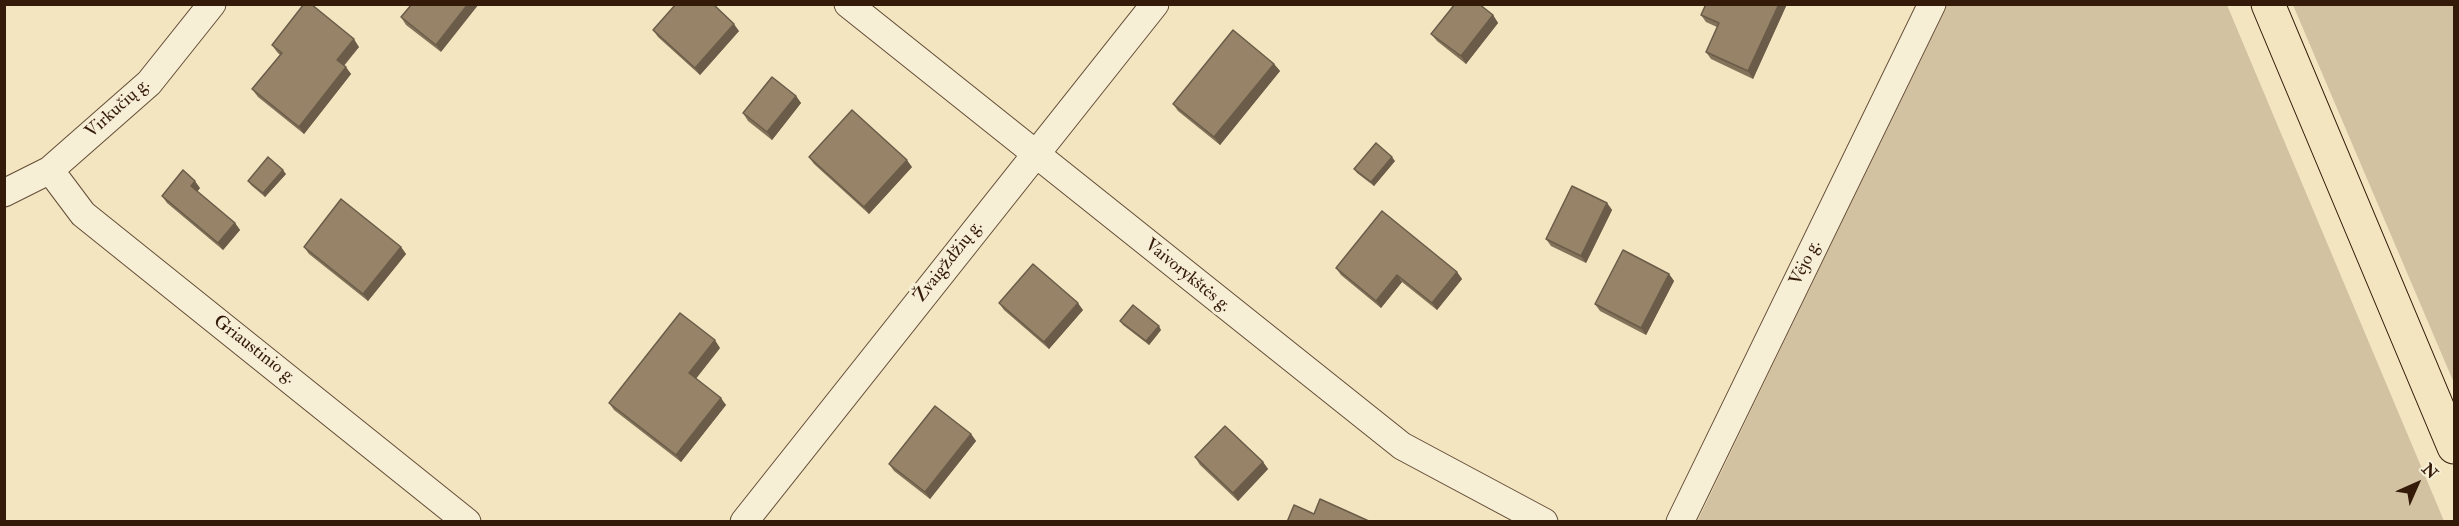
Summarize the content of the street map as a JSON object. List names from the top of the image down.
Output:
{
  "streets": {
    "street": [
      "Virkučių g.",
      "Žvaigždžių g.",
      "Vėjo g.",
      "Vaivorykštės g.",
      "Griaustinio g."
    ]
  },
  "crossings": [
    ["Virkučių g.", "Griaustinio g."],
    ["Žvaigždžių g.", "Vaivorykštės g."]
  ],
  "north": "top right"
}
